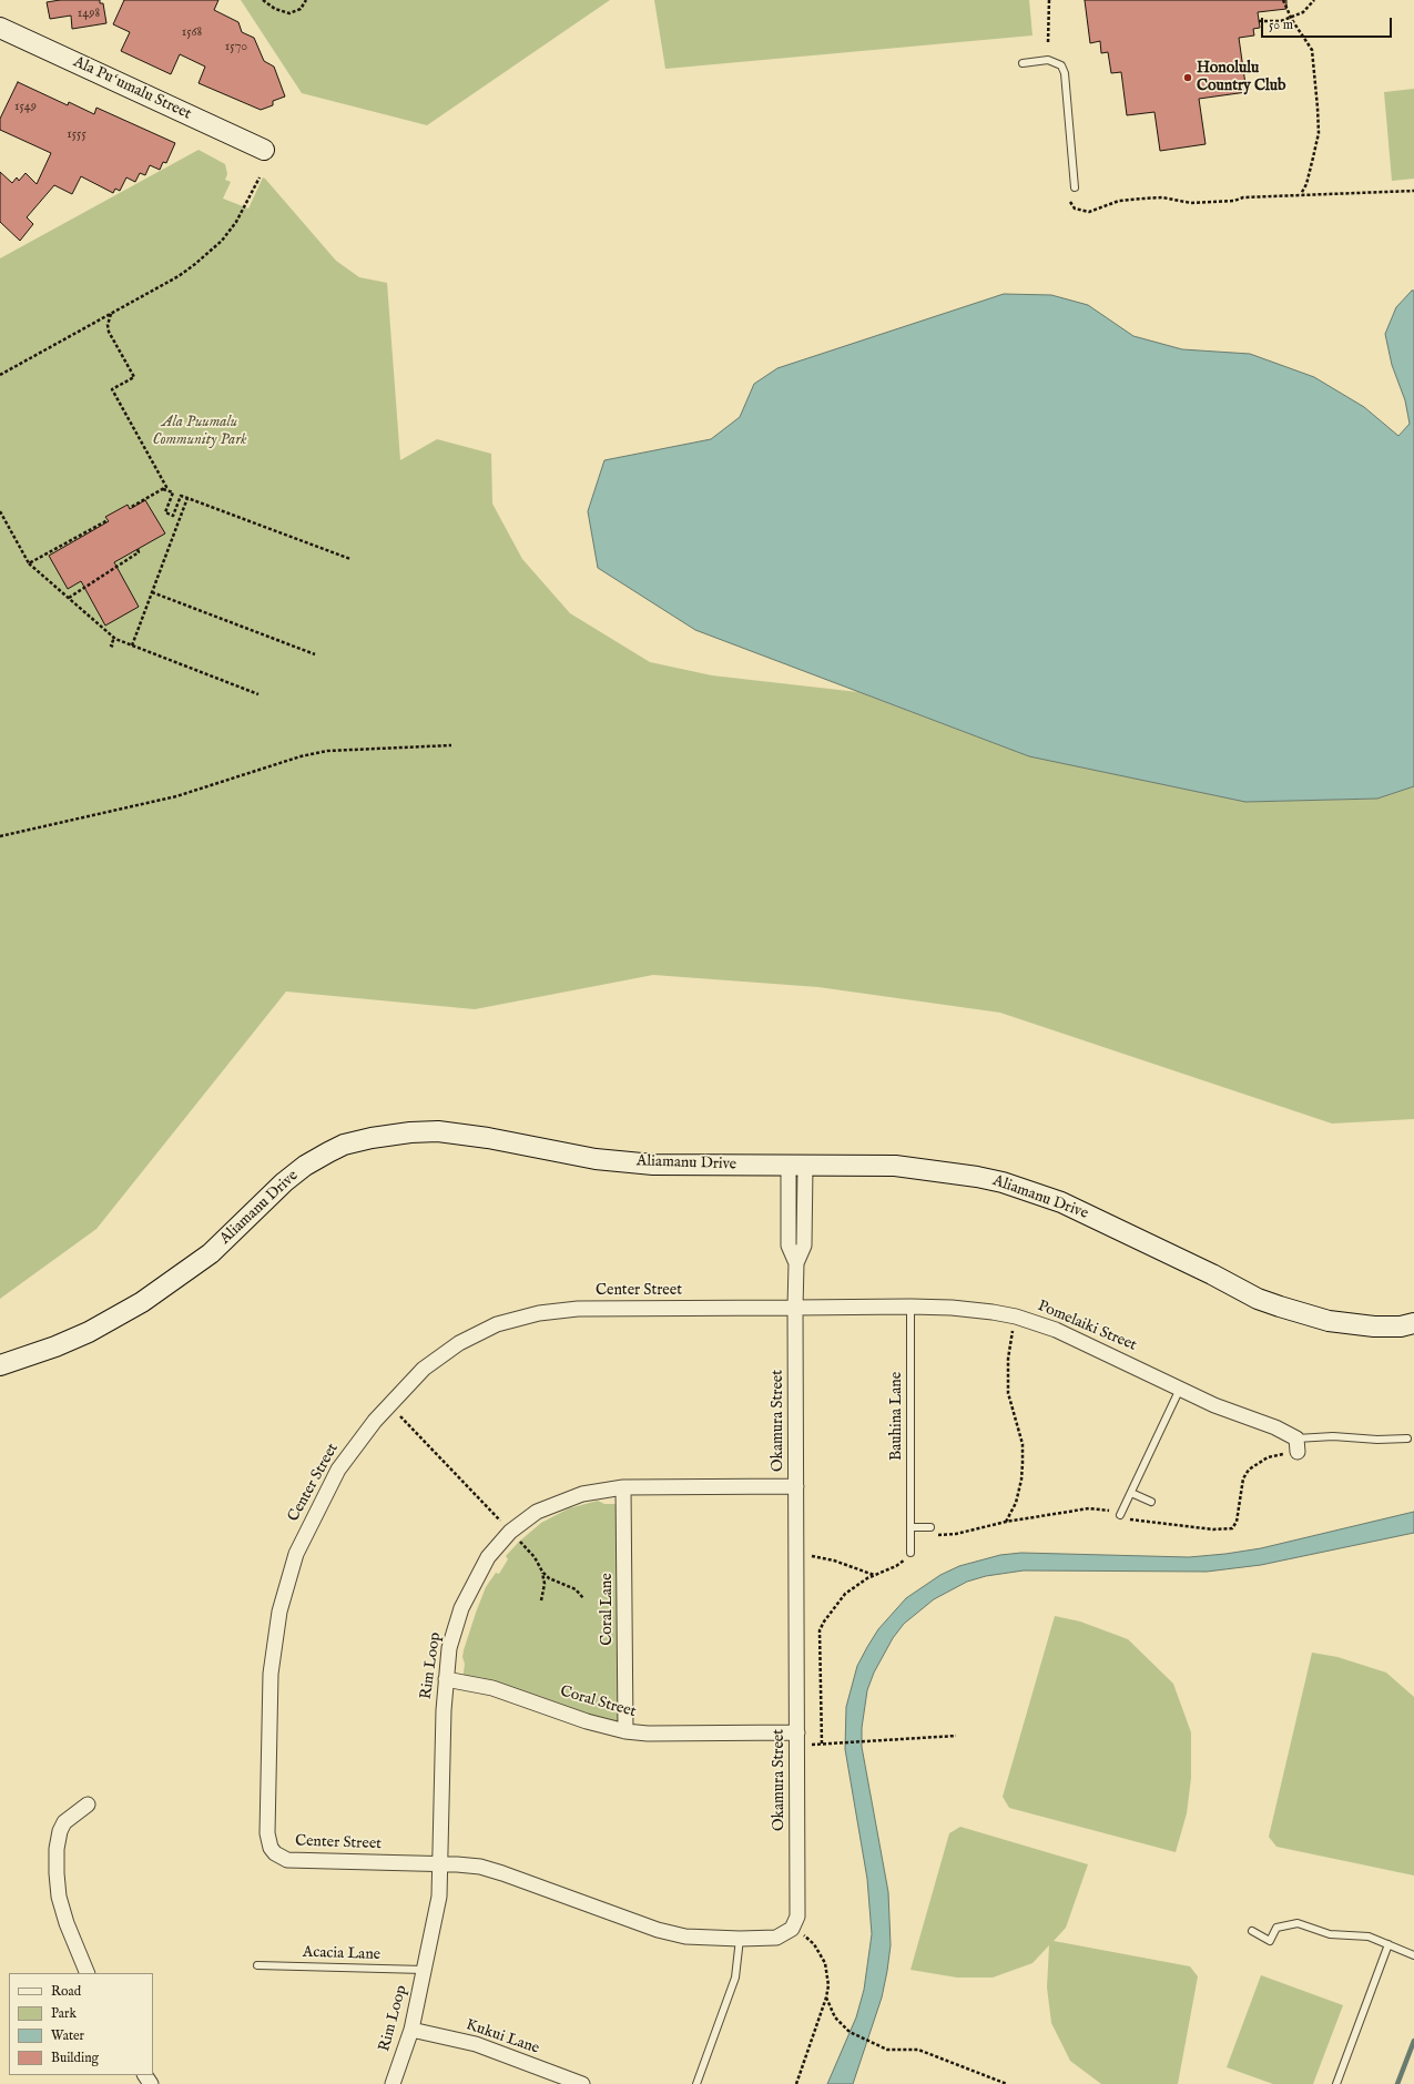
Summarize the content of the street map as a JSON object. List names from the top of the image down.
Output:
{
  "streets": {
    "street": [
      "Ala Puʻumalu Street",
      "Aliamanu Drive",
      "Center Street",
      "Pomelaiki Street",
      "Okamura Street",
      "Coral Lane",
      "Rim Loop",
      "Coral Street",
      "Kukui Lane"
    ],
    "lane": ["Bauhina Lane", "Acacia Lane"]
  },
  "crossings": [
    ["Aliamanu Drive", "Okamura Street"],
    ["Center Street", "Pomelaiki Street"],
    ["Center Street", "Okamura Street"],
    ["Center Street", "Rim Loop"],
    ["Pomelaiki Street", "Bauhina Lane"],
    ["Pomelaiki Street", "Okamura Street"],
    ["Okamura Street", "Rim Loop"],
    ["Okamura Street", "Coral Street"],
    ["Coral Lane", "Rim Loop"],
    ["Coral Lane", "Coral Street"],
    ["Rim Loop", "Coral Street"],
    ["Rim Loop", "Acacia Lane"],
    ["Rim Loop", "Kukui Lane"]
  ],
  "parks": ["Ala Puumalu Community Park"],
  "places": ["Honolulu Country Club"],
  "house_numbers": [
    "1498",
    "1568",
    "1570",
    "1549",
    "1555"
  ],
  "legend": [
    "Road",
    "Park",
    "Water",
    "Building"
  ],
  "scale_bar": "50 m"
}
